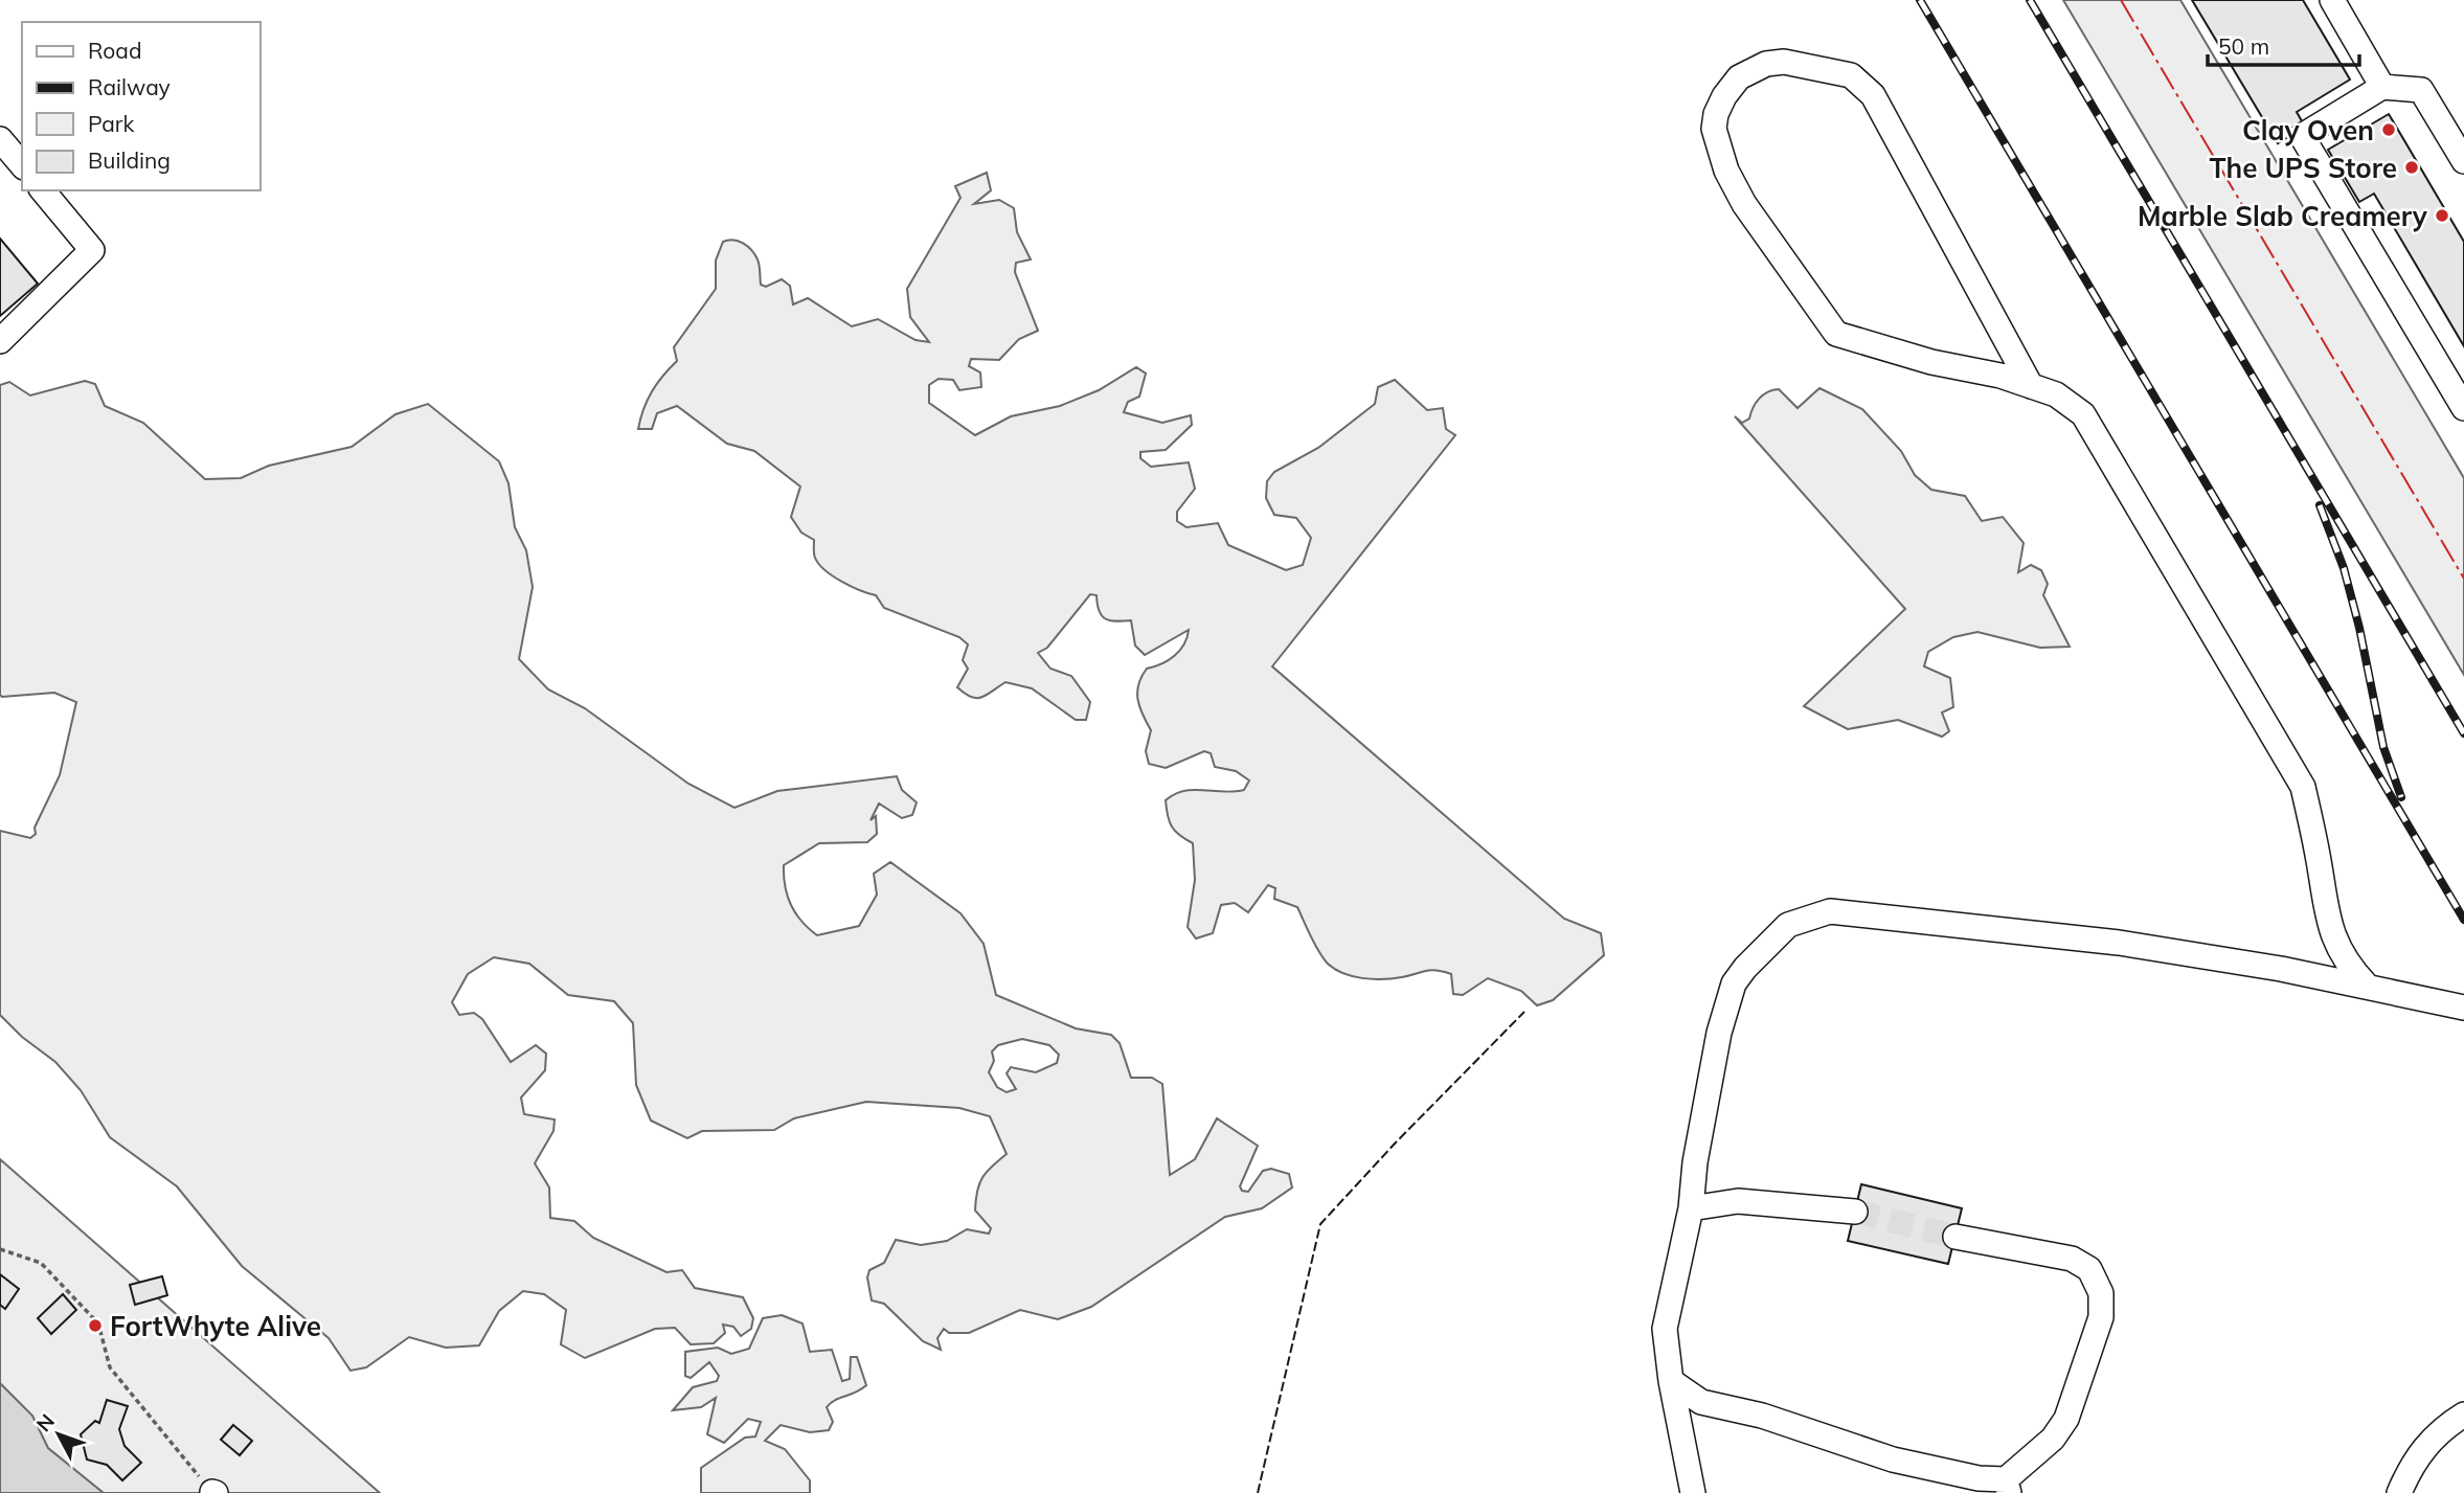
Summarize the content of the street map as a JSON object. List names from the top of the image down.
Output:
{
  "places": [
    "Clay Oven",
    "The UPS Store",
    "Marble Slab Creamery",
    "FortWhyte Alive"
  ],
  "legend": [
    "Road",
    "Railway",
    "Park",
    "Building"
  ],
  "scale_bar": "50 m",
  "north": "top left"
}
